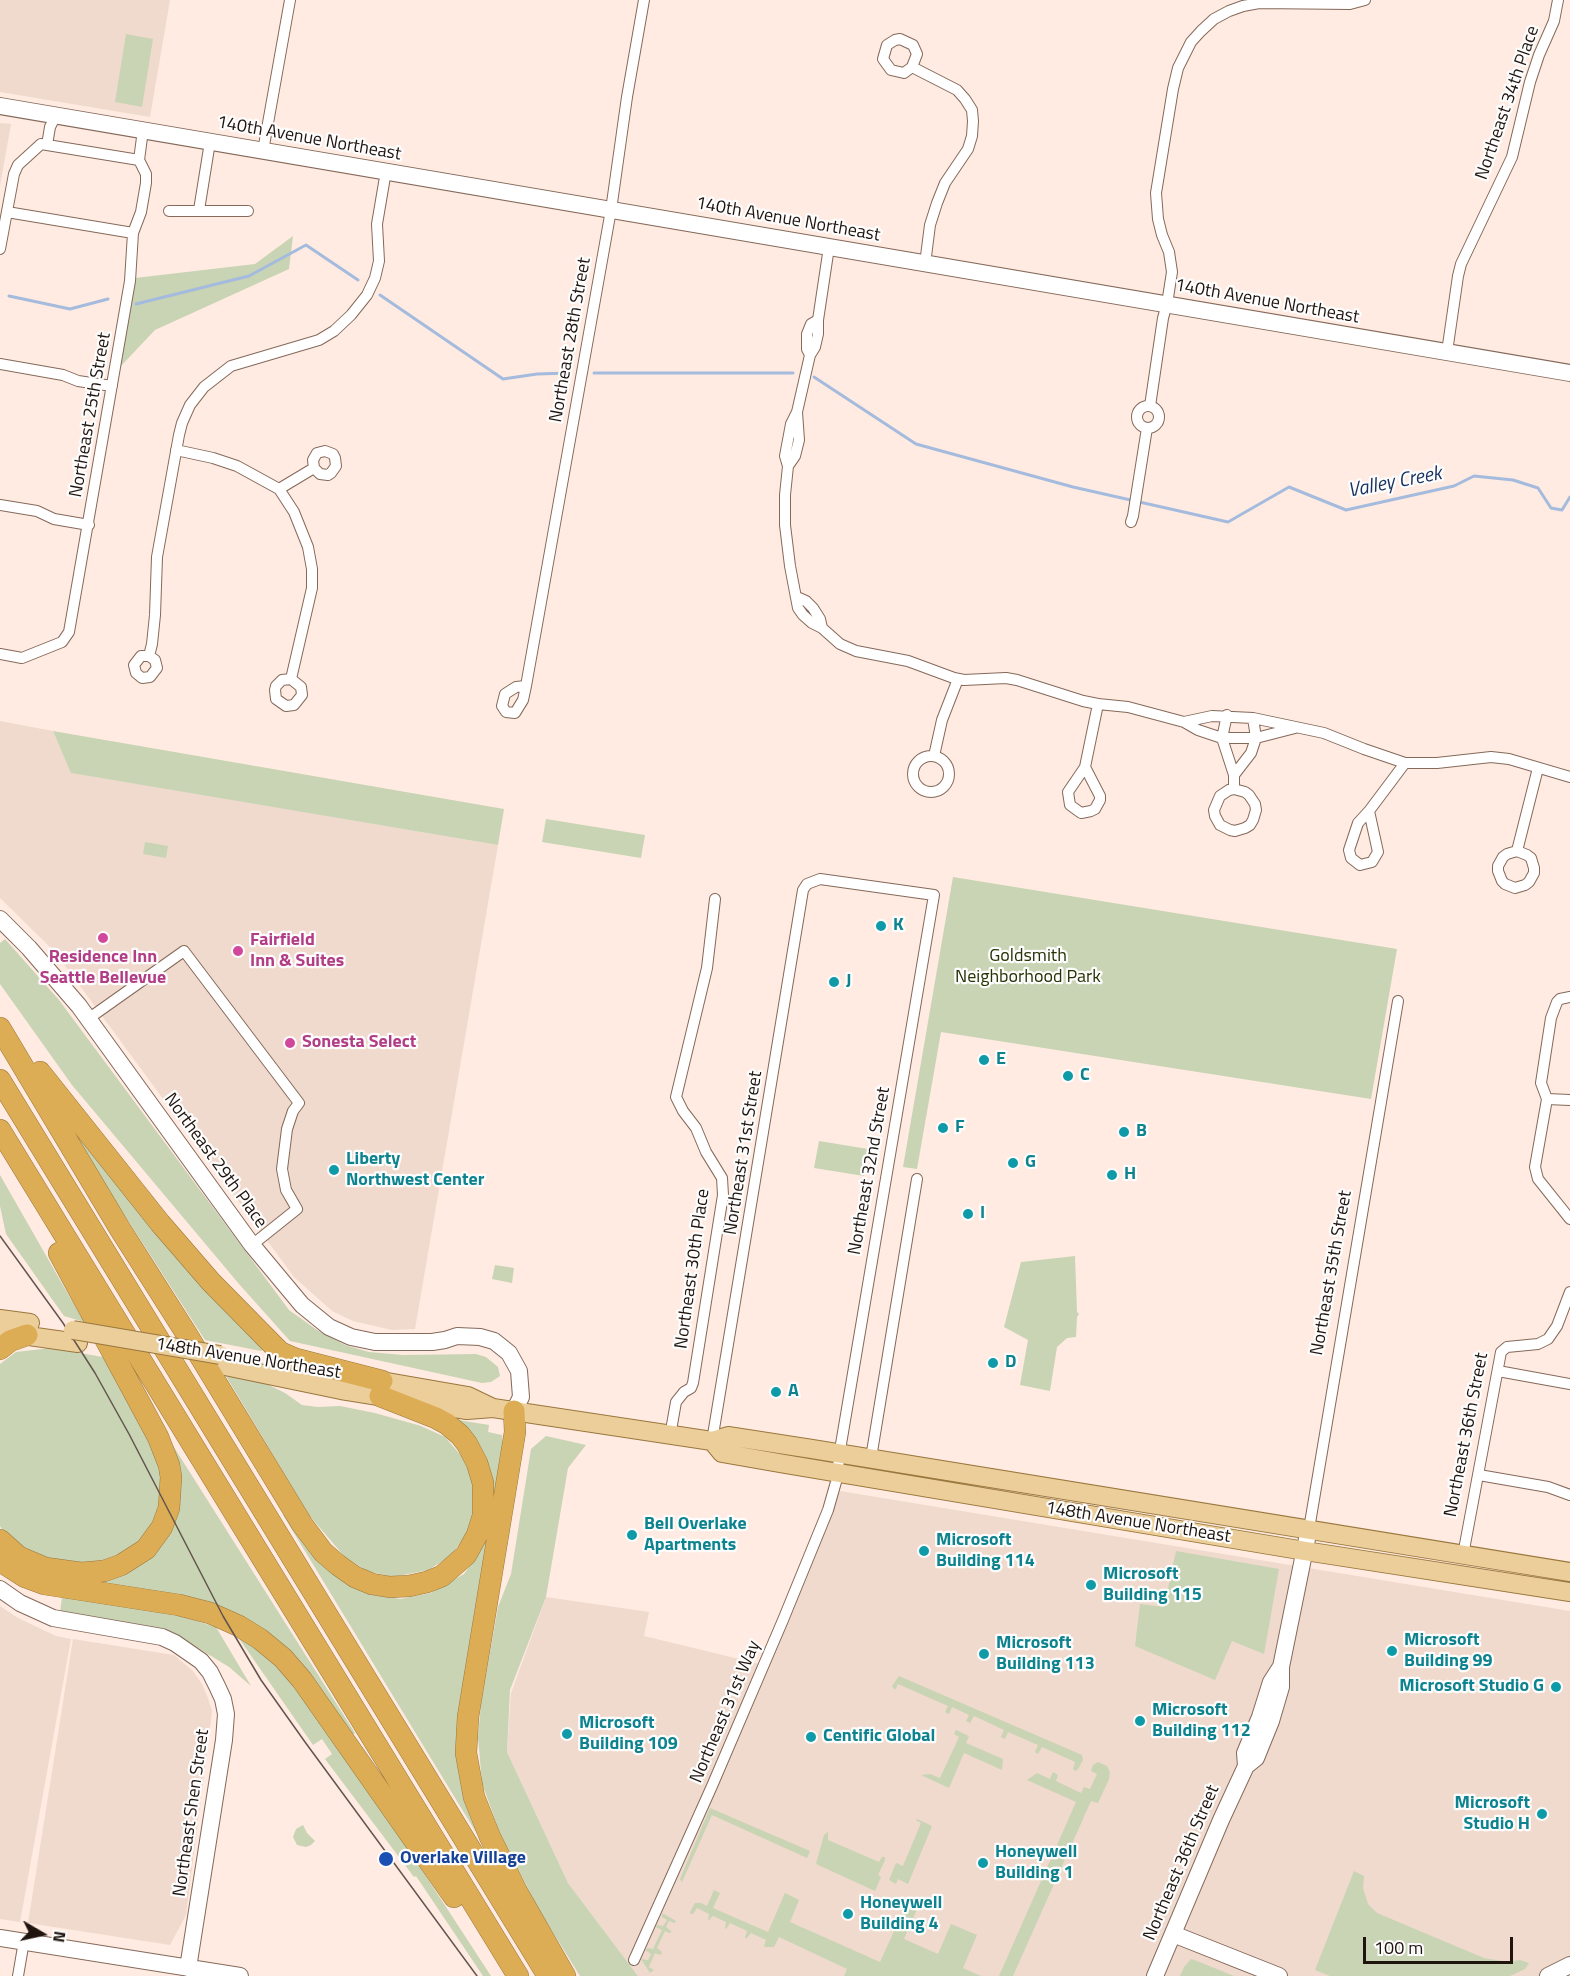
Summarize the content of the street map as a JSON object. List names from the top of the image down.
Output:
{
  "streets": {
    "main road": ["148th Avenue Northeast"],
    "street": [
      "Northeast 34th Place",
      "140th Avenue Northeast",
      "Northeast 28th Street",
      "Northeast 25th Street",
      "Northeast 31st Street",
      "Northeast 29th Place",
      "Northeast 32nd Street",
      "Northeast 30th Place",
      "Northeast 35th Street",
      "Northeast 36th Street",
      "Northeast 31st Way",
      "Northeast Shen Street"
    ]
  },
  "crossings": [
    ["Northeast 34th Place", "140th Avenue Northeast"],
    ["140th Avenue Northeast", "Northeast 28th Street"],
    ["140th Avenue Northeast", "Northeast 25th Street"],
    ["Northeast 31st Street", "Northeast 32nd Street"],
    ["Northeast 31st Street", "148th Avenue Northeast"],
    ["Northeast 29th Place", "148th Avenue Northeast"],
    ["Northeast 32nd Street", "148th Avenue Northeast"],
    ["Northeast 32nd Street", "Northeast 31st Way"],
    ["Northeast 30th Place", "148th Avenue Northeast"],
    ["Northeast 35th Street", "148th Avenue Northeast"],
    ["Northeast 35th Street", "Northeast 36th Street"],
    ["148th Avenue Northeast", "Northeast 36th Street"],
    ["148th Avenue Northeast", "Northeast 31st Way"]
  ],
  "water": ["Valley Creek"],
  "parks": ["Goldsmith Neighborhood Park"],
  "places": [
    "K",
    "Residence Inn Seattle Bellevue",
    "Fairfield Inn & Suites",
    "J",
    "Sonesta Select",
    "E",
    "C",
    "F",
    "B",
    "G",
    "Liberty Northwest Center",
    "H",
    "I",
    "D",
    "A",
    "Bell Overlake Apartments",
    "Microsoft Building 114",
    "Microsoft Building 115",
    "Microsoft Building 99",
    "Microsoft Building 113",
    "Microsoft Studio G",
    "Microsoft Building 112",
    "Microsoft Building 109",
    "Centific Global",
    "Microsoft Studio H",
    "Overlake Village",
    "Honeywell Building 1",
    "Honeywell Building 4"
  ],
  "scale_bar": "100 m",
  "north": "right"
}
